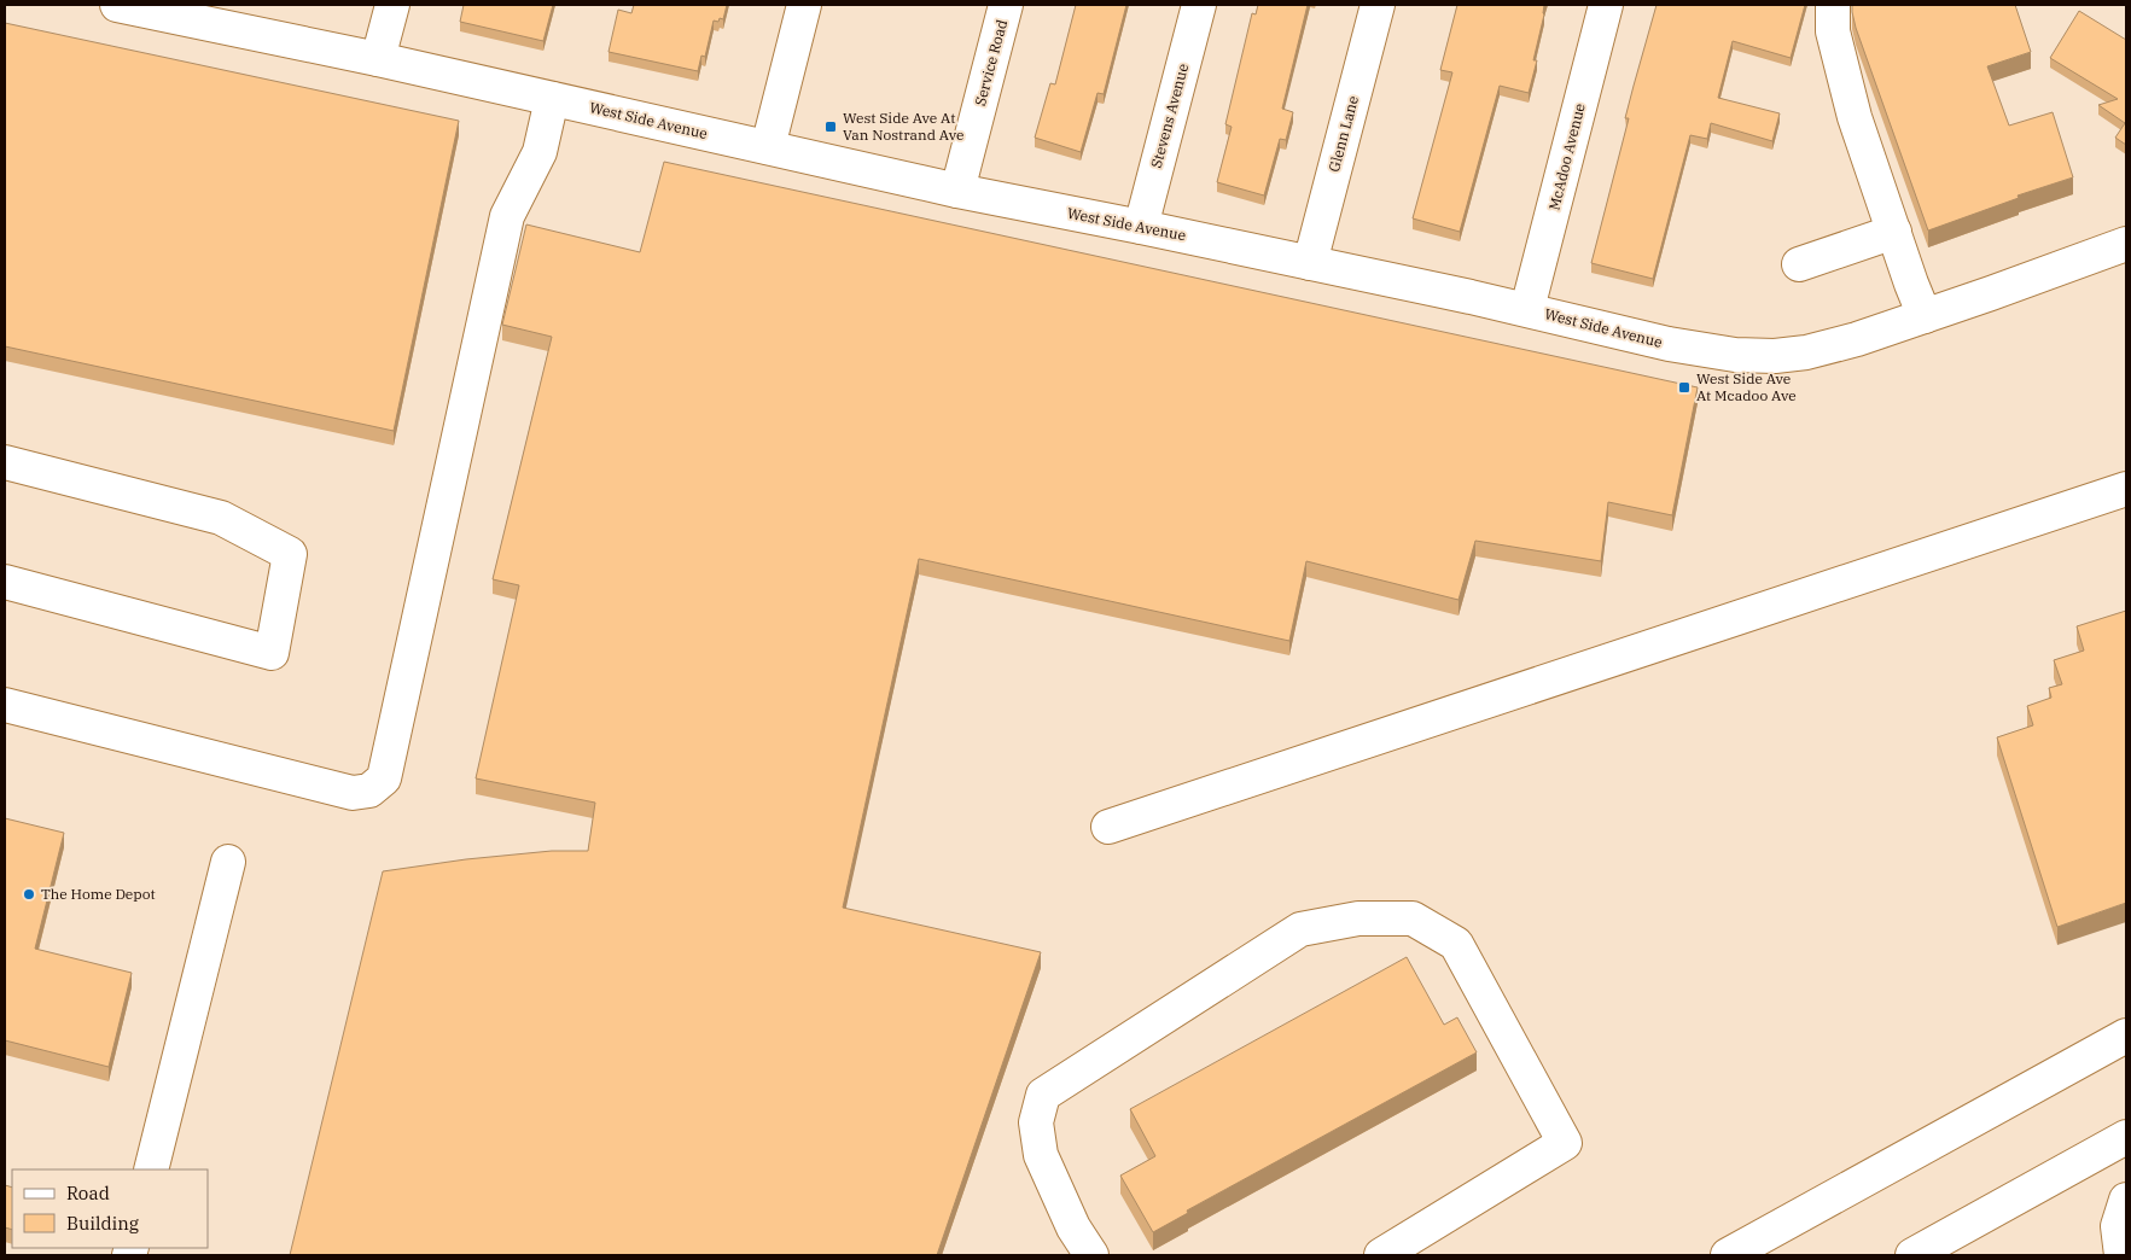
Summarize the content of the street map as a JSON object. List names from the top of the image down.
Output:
{
  "streets": {
    "main road": [
      "Service Road",
      "Stevens Avenue",
      "West Side Avenue",
      "Glenn Lane",
      "McAdoo Avenue"
    ]
  },
  "crossings": [
    ["Service Road", "West Side Avenue"],
    ["Stevens Avenue", "West Side Avenue"],
    ["West Side Avenue", "Glenn Lane"],
    ["West Side Avenue", "McAdoo Avenue"]
  ],
  "places": {
    "transit": ["West Side Ave At Van Nostrand Ave", "West Side Ave At Mcadoo Ave"],
    "other": ["The Home Depot"]
  },
  "legend": ["Road", "Building"]
}
